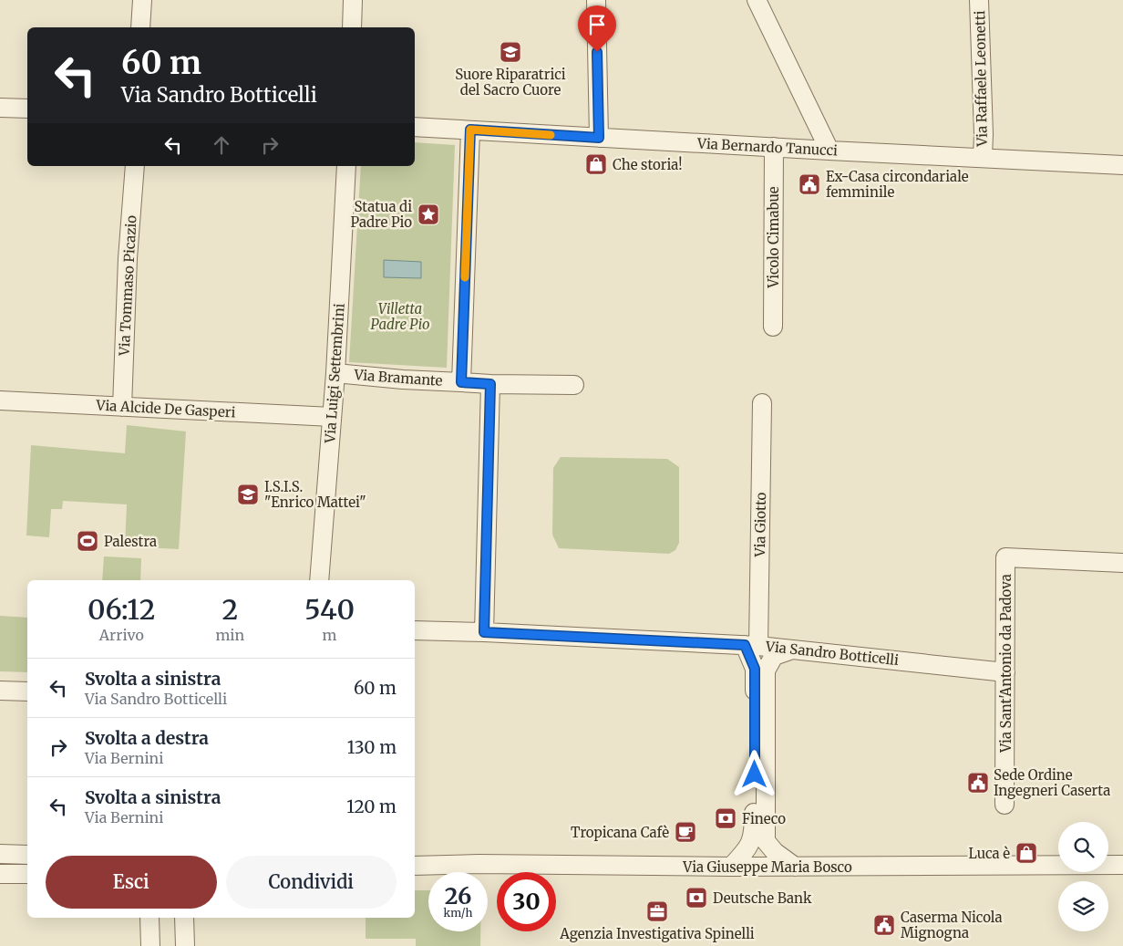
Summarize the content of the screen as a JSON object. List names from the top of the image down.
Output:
{
  "streets": {
    "street": [
      "Via Raffaele Leonetti",
      "Via Bernardo Tanucci",
      "Vicolo Cimabue",
      "Via Tommaso Picazio",
      "Via Luigi Settembrini",
      "Via Bramante",
      "Via Alcide De Gasperi",
      "Via Giotto",
      "Via Sandro Botticelli",
      "Via Sant'Antonio da Padova",
      "Via Giuseppe Maria Bosco"
    ]
  },
  "crossings": [
    ["Via Raffaele Leonetti", "Via Bernardo Tanucci"],
    ["Via Bernardo Tanucci", "Vicolo Cimabue"],
    ["Via Tommaso Picazio", "Via Alcide De Gasperi"],
    ["Via Luigi Settembrini", "Via Bramante"],
    ["Via Luigi Settembrini", "Via Alcide De Gasperi"],
    ["Via Giotto", "Via Sandro Botticelli"],
    ["Via Giotto", "Via Giuseppe Maria Bosco"],
    ["Via Sandro Botticelli", "Via Sant'Antonio da Padova"]
  ],
  "parks": ["Villetta Padre Pio"],
  "places": {
    "school or university": ["Suore Riparatrici del Sacro Cuore", "I.S.I.S. \"Enrico Mattei\""],
    "shop": ["Che storia!", "Luca è"],
    "public building": ["Ex-Casa circondariale femminile", "Sede Ordine Ingegneri Caserta", "Caserma Nicola Mignogna"],
    "place": ["Statua di Padre Pio"],
    "sports": ["Palestra"],
    "bank": ["Fineco", "Deutsche Bank"],
    "cafe": ["Tropicana Cafè"],
    "office": ["Agenzia Investigativa Spinelli"]
  },
  "page": {
    "turn": ["60 m", "Via Sandro Botticelli"],
    "eta": [
      "06:12",
      "Arrivo",
      "2",
      "min",
      "540",
      "m"
    ],
    "list": [
      {
        "name": "Svolta a sinistra",
        "note": "Via Sandro Botticelli",
        "value": "60 m"
      },
      {
        "name": "Svolta a destra",
        "note": "Via Bernini",
        "value": "130 m"
      },
      {
        "name": "Svolta a sinistra",
        "note": "Via Bernini",
        "value": "120 m"
      }
    ],
    "buttons": ["Esci", "Condividi"],
    "speed": "26 km/h",
    "limit": "30"
  }
}
